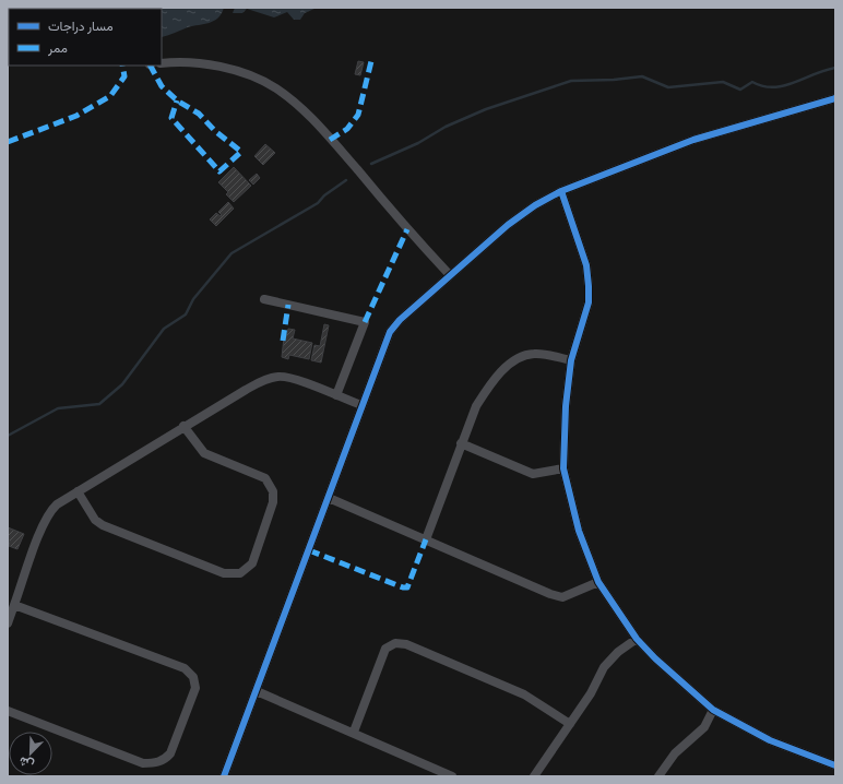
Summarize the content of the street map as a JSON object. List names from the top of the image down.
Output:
{
  "legend": ["مسار دراجات", "ممر"],
  "north": "bottom left"
}
